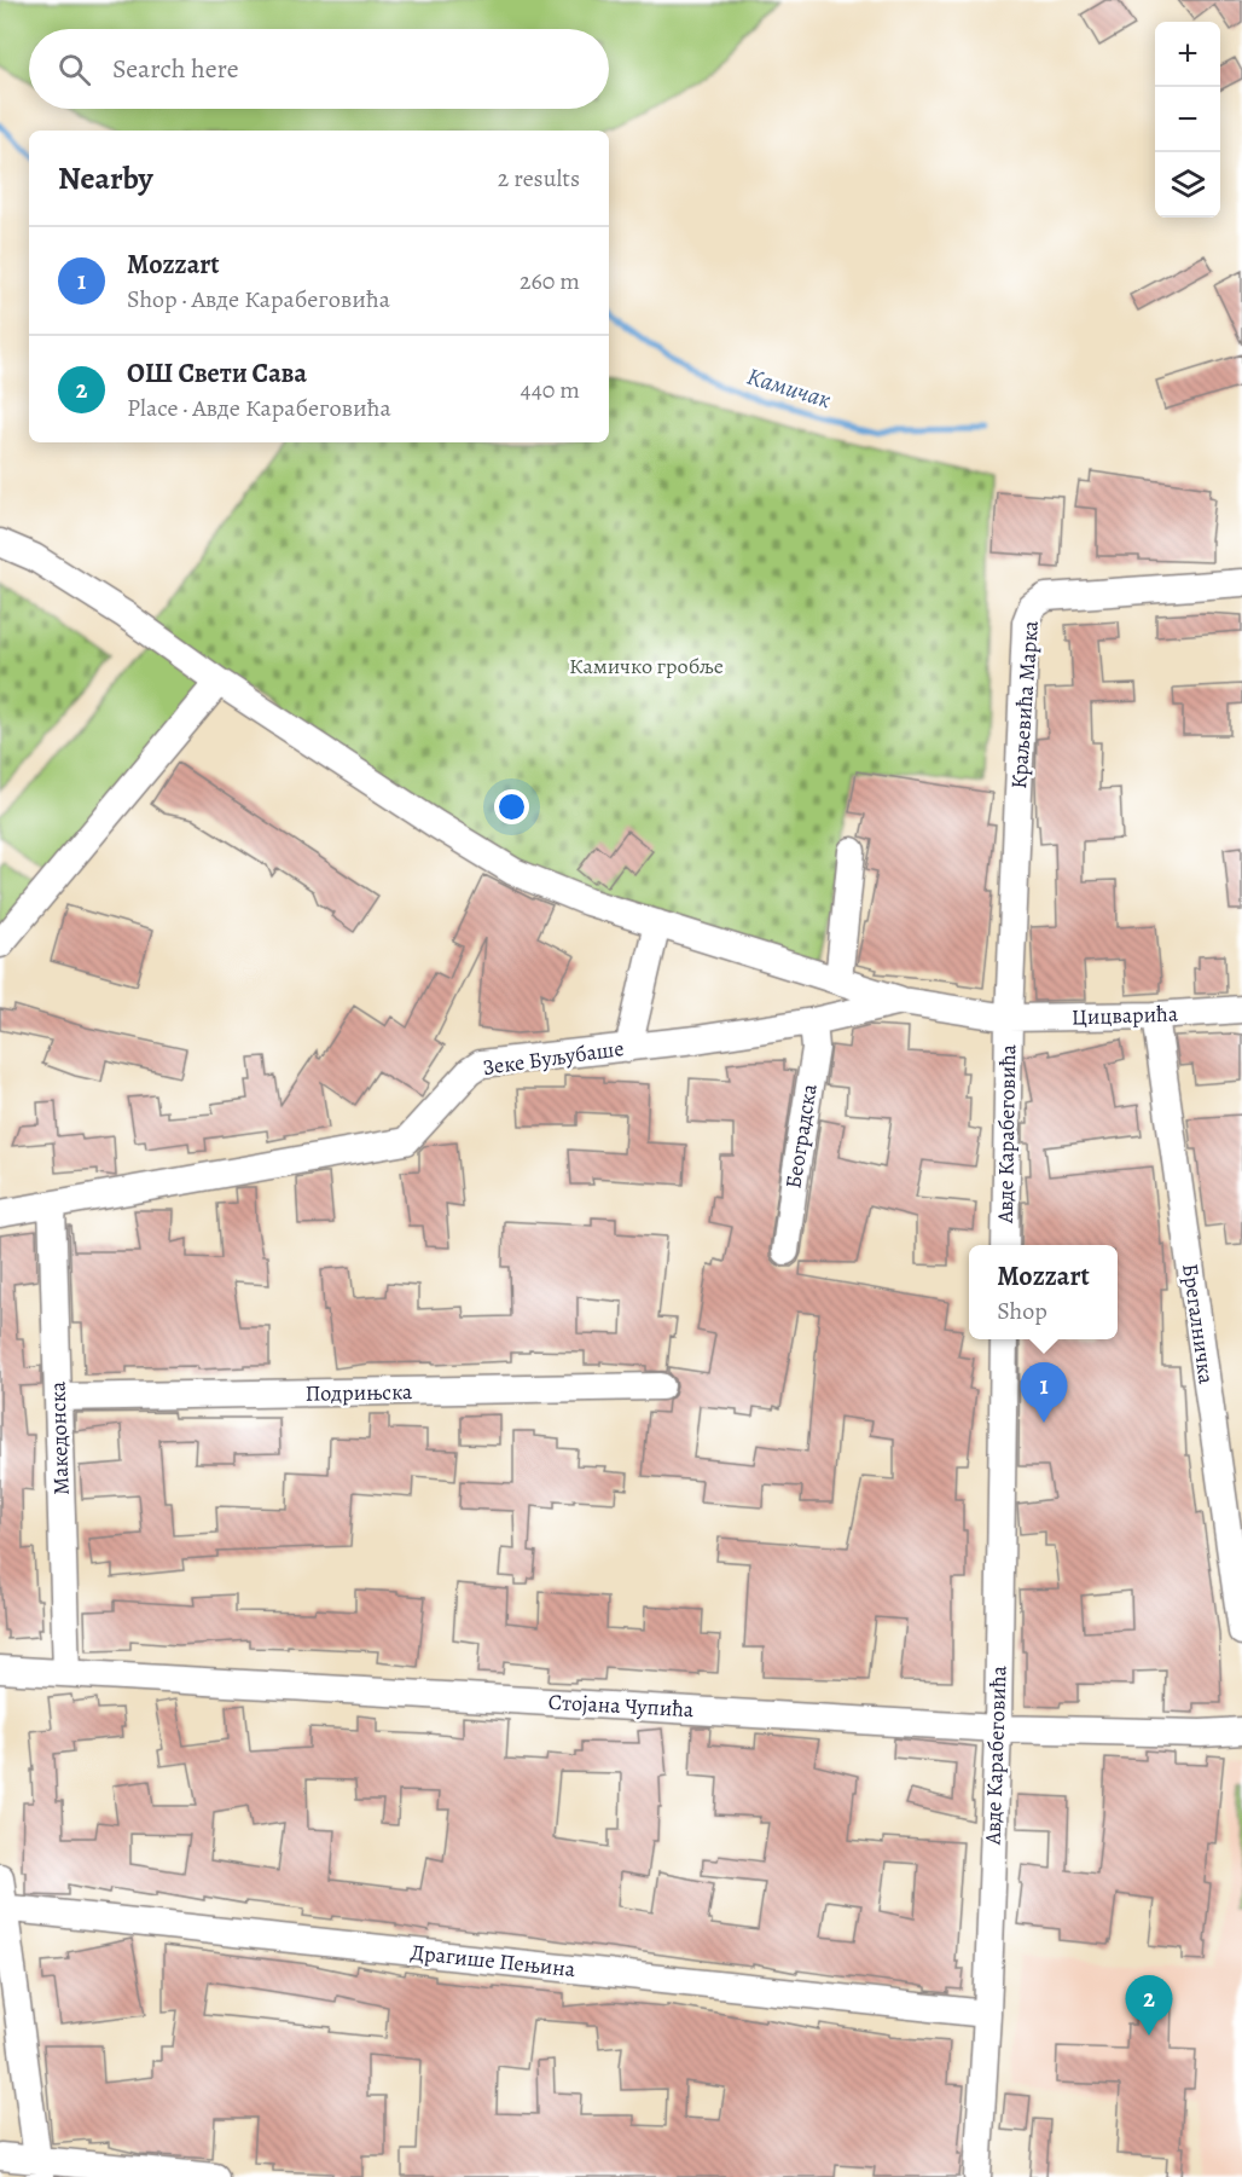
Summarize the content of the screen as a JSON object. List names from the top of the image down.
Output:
{
  "streets": {
    "street": [
      "Краљевића Марка",
      "Цицварића",
      "Зеке Буљубаше",
      "Авде Карабеговића",
      "Београдска",
      "Брегалничка",
      "Подрињска",
      "Македонска",
      "Стојана Чупића",
      "Драгише Пењина"
    ]
  },
  "crossings": [
    ["Краљевића Марка", "Цицварића"],
    ["Краљевића Марка", "Зеке Буљубаше"],
    ["Краљевића Марка", "Авде Карабеговића"],
    ["Цицварића", "Зеке Буљубаше"],
    ["Цицварића", "Авде Карабеговића"],
    ["Цицварића", "Брегалничка"],
    ["Зеке Буљубаше", "Авде Карабеговића"],
    ["Зеке Буљубаше", "Београдска"],
    ["Зеке Буљубаше", "Македонска"],
    ["Авде Карабеговића", "Стојана Чупића"],
    ["Авде Карабеговића", "Драгише Пењина"],
    ["Подрињска", "Македонска"],
    ["Македонска", "Стојана Чупића"]
  ],
  "water": ["Камичак"],
  "parks": ["Камичко гробље"],
  "page": {
    "map_buttons": ["+", "−"],
    "search": "Search here",
    "heading": ["Nearby", "2 results"],
    "list": [
      {
        "mark": "1",
        "name": "Mozzart",
        "note": "Shop · Авде Карабеговића",
        "value": "260 m"
      },
      {
        "mark": "2",
        "name": "ОШ Свети Сава",
        "note": "Place · Авде Карабеговића",
        "value": "440 m"
      }
    ],
    "popup": ["Mozzart", "Shop"],
    "pins": ["1", "2"]
  }
}
